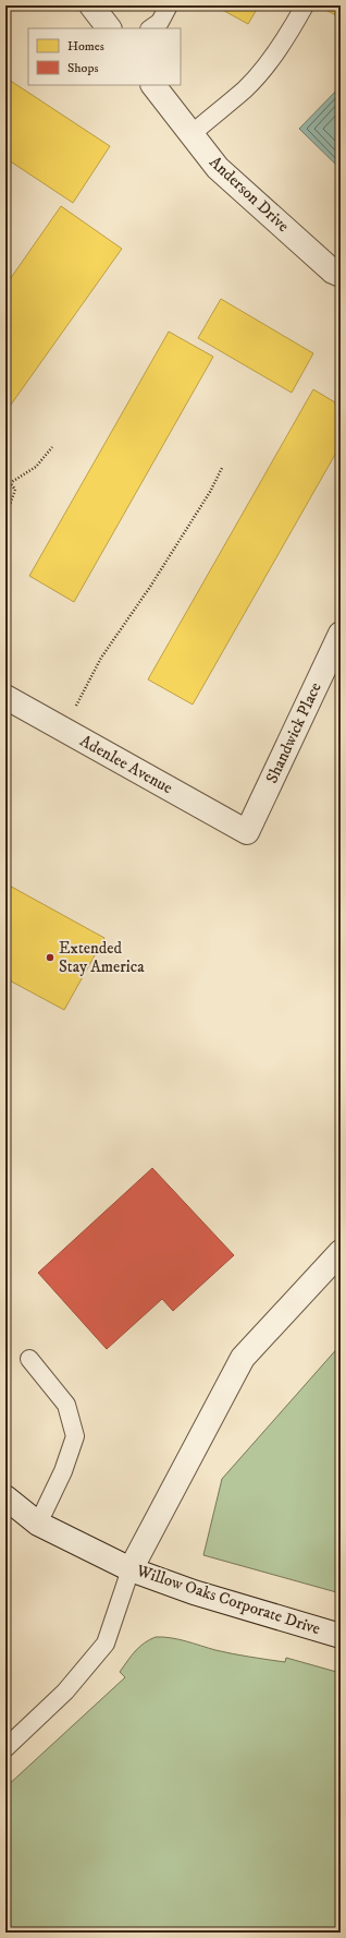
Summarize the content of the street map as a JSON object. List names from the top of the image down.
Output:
{
  "streets": {
    "street": [
      "Anderson Drive",
      "Shandwick Place",
      "Adenlee Avenue",
      "Willow Oaks Corporate Drive"
    ]
  },
  "crossings": [
    ["Shandwick Place", "Adenlee Avenue"]
  ],
  "places": ["Extended Stay America"],
  "legend": ["Homes", "Shops"]
}
